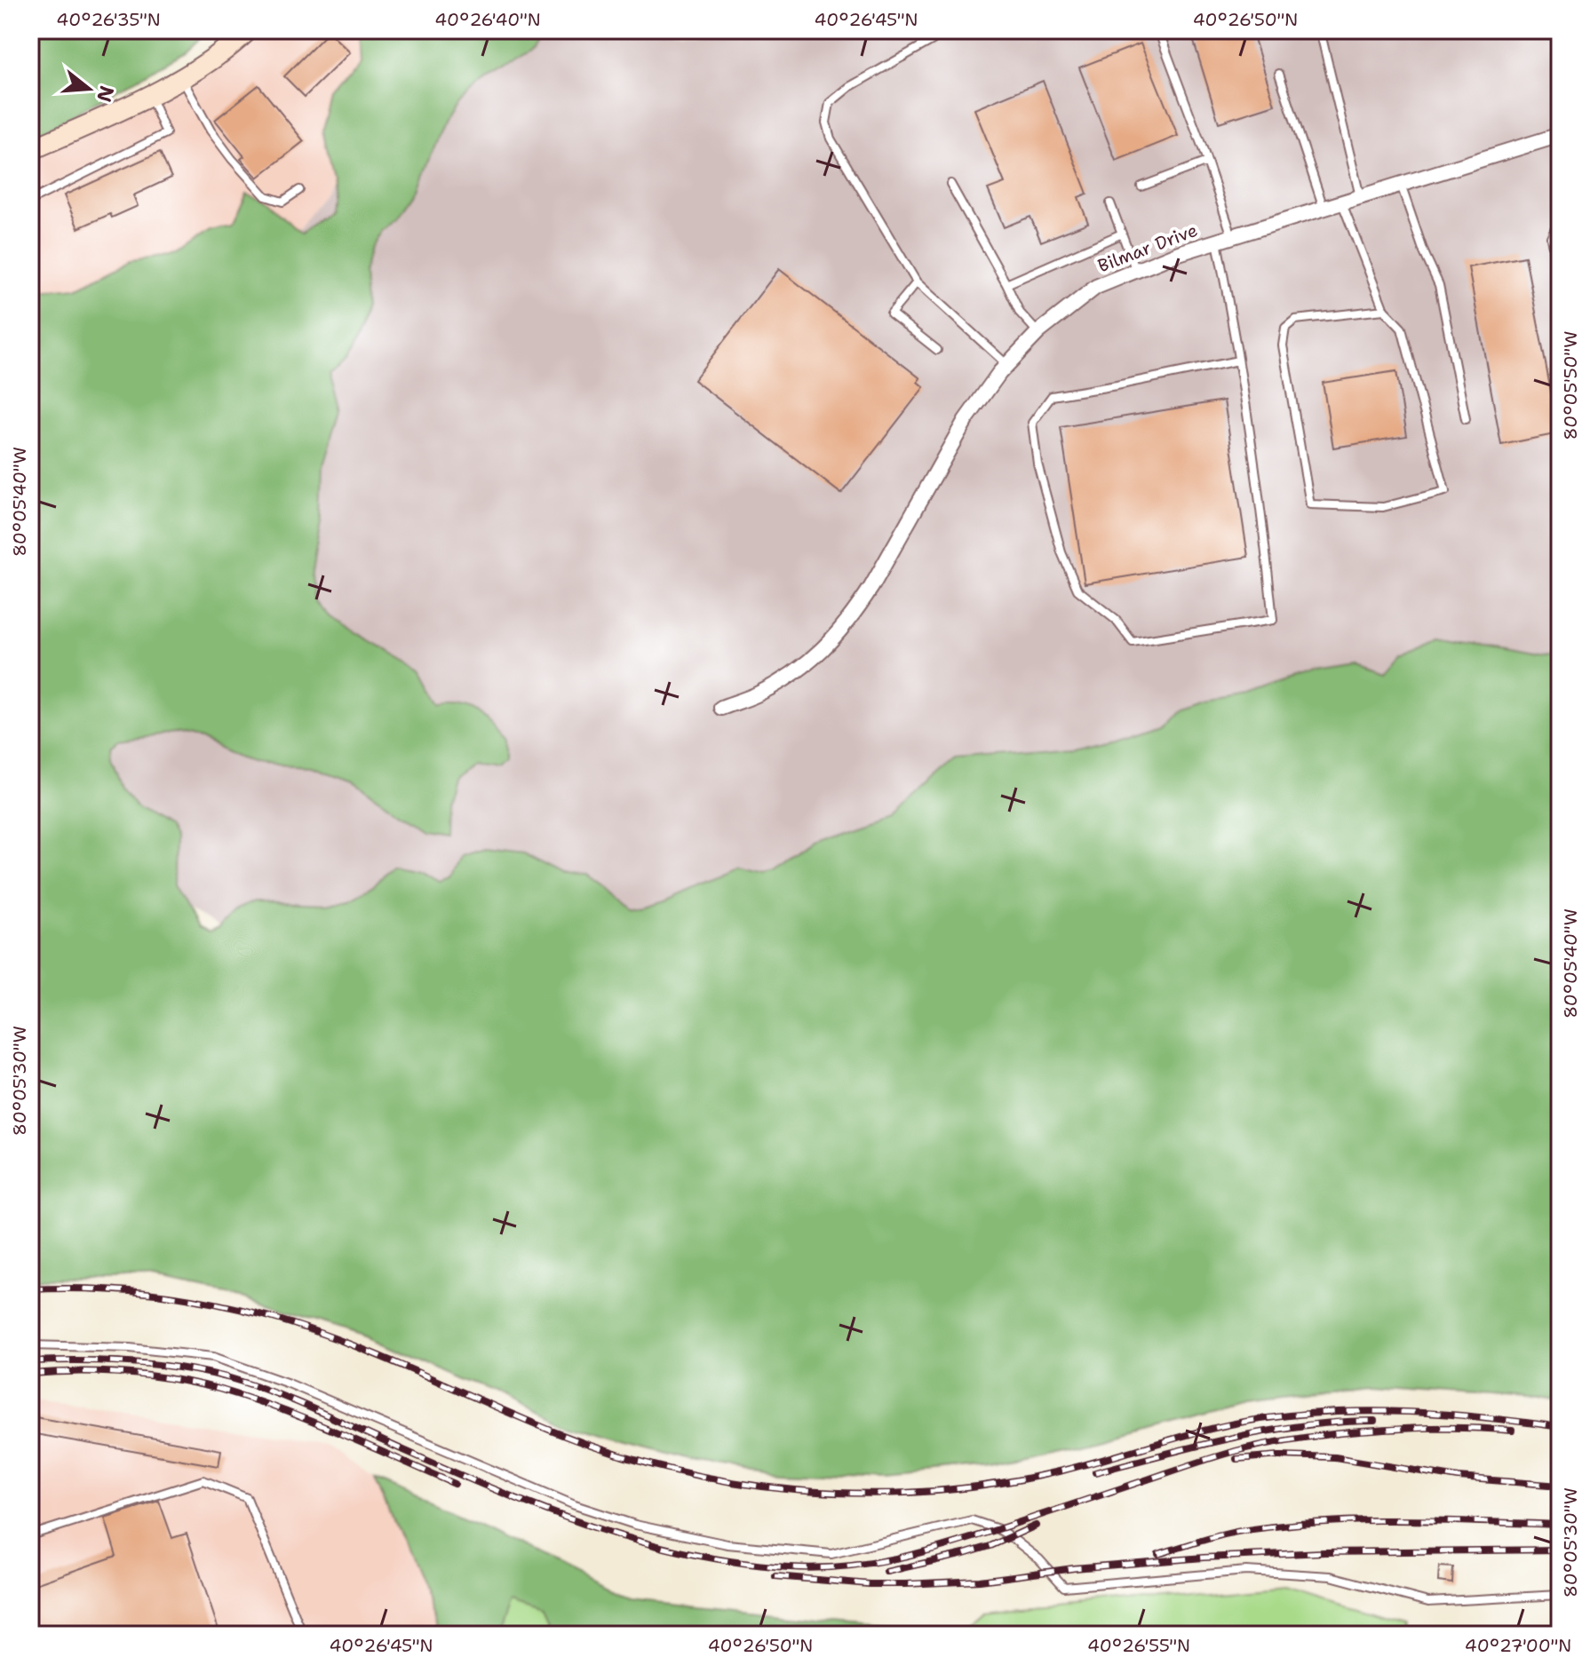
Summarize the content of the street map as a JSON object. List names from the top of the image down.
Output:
{
  "streets": {
    "street": ["Bilmar Drive"]
  },
  "north": "right",
  "coordinates": [
    "40°26'35\"N",
    "40°26'40\"N",
    "40°26'45\"N",
    "40°26'50\"N",
    "80°05'50\"W",
    "80°05'40\"W",
    "80°05'30\"W",
    "40°26'55\"N",
    "40°27'00\"N"
  ]
}
